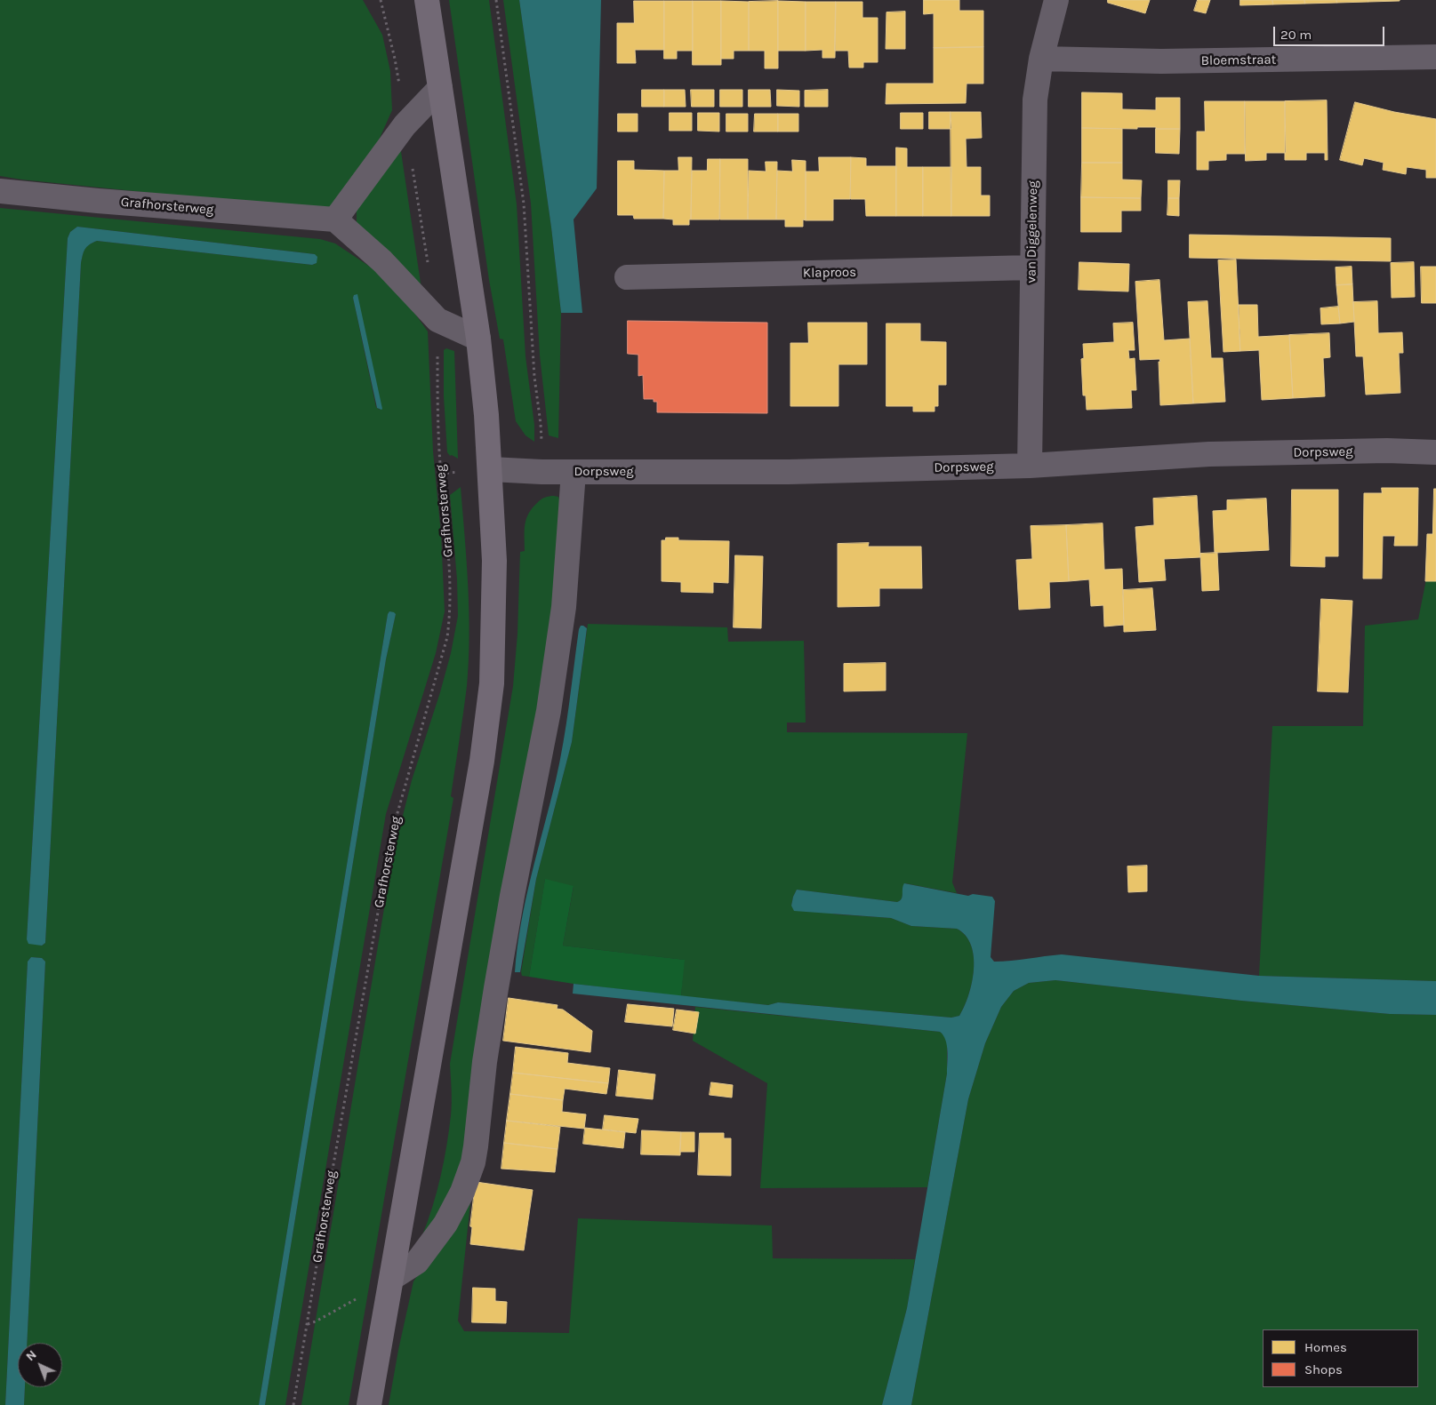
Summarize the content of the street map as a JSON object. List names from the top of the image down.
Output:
{
  "streets": {
    "street": [
      "Bloemstraat",
      "Grafhorsterweg",
      "van Diggelenweg",
      "Klaproos",
      "Dorpsweg"
    ]
  },
  "crossings": [
    ["Bloemstraat", "van Diggelenweg"],
    ["van Diggelenweg", "Klaproos"],
    ["van Diggelenweg", "Dorpsweg"]
  ],
  "legend": ["Homes", "Shops"],
  "scale_bar": "20 m",
  "north": "top left"
}
